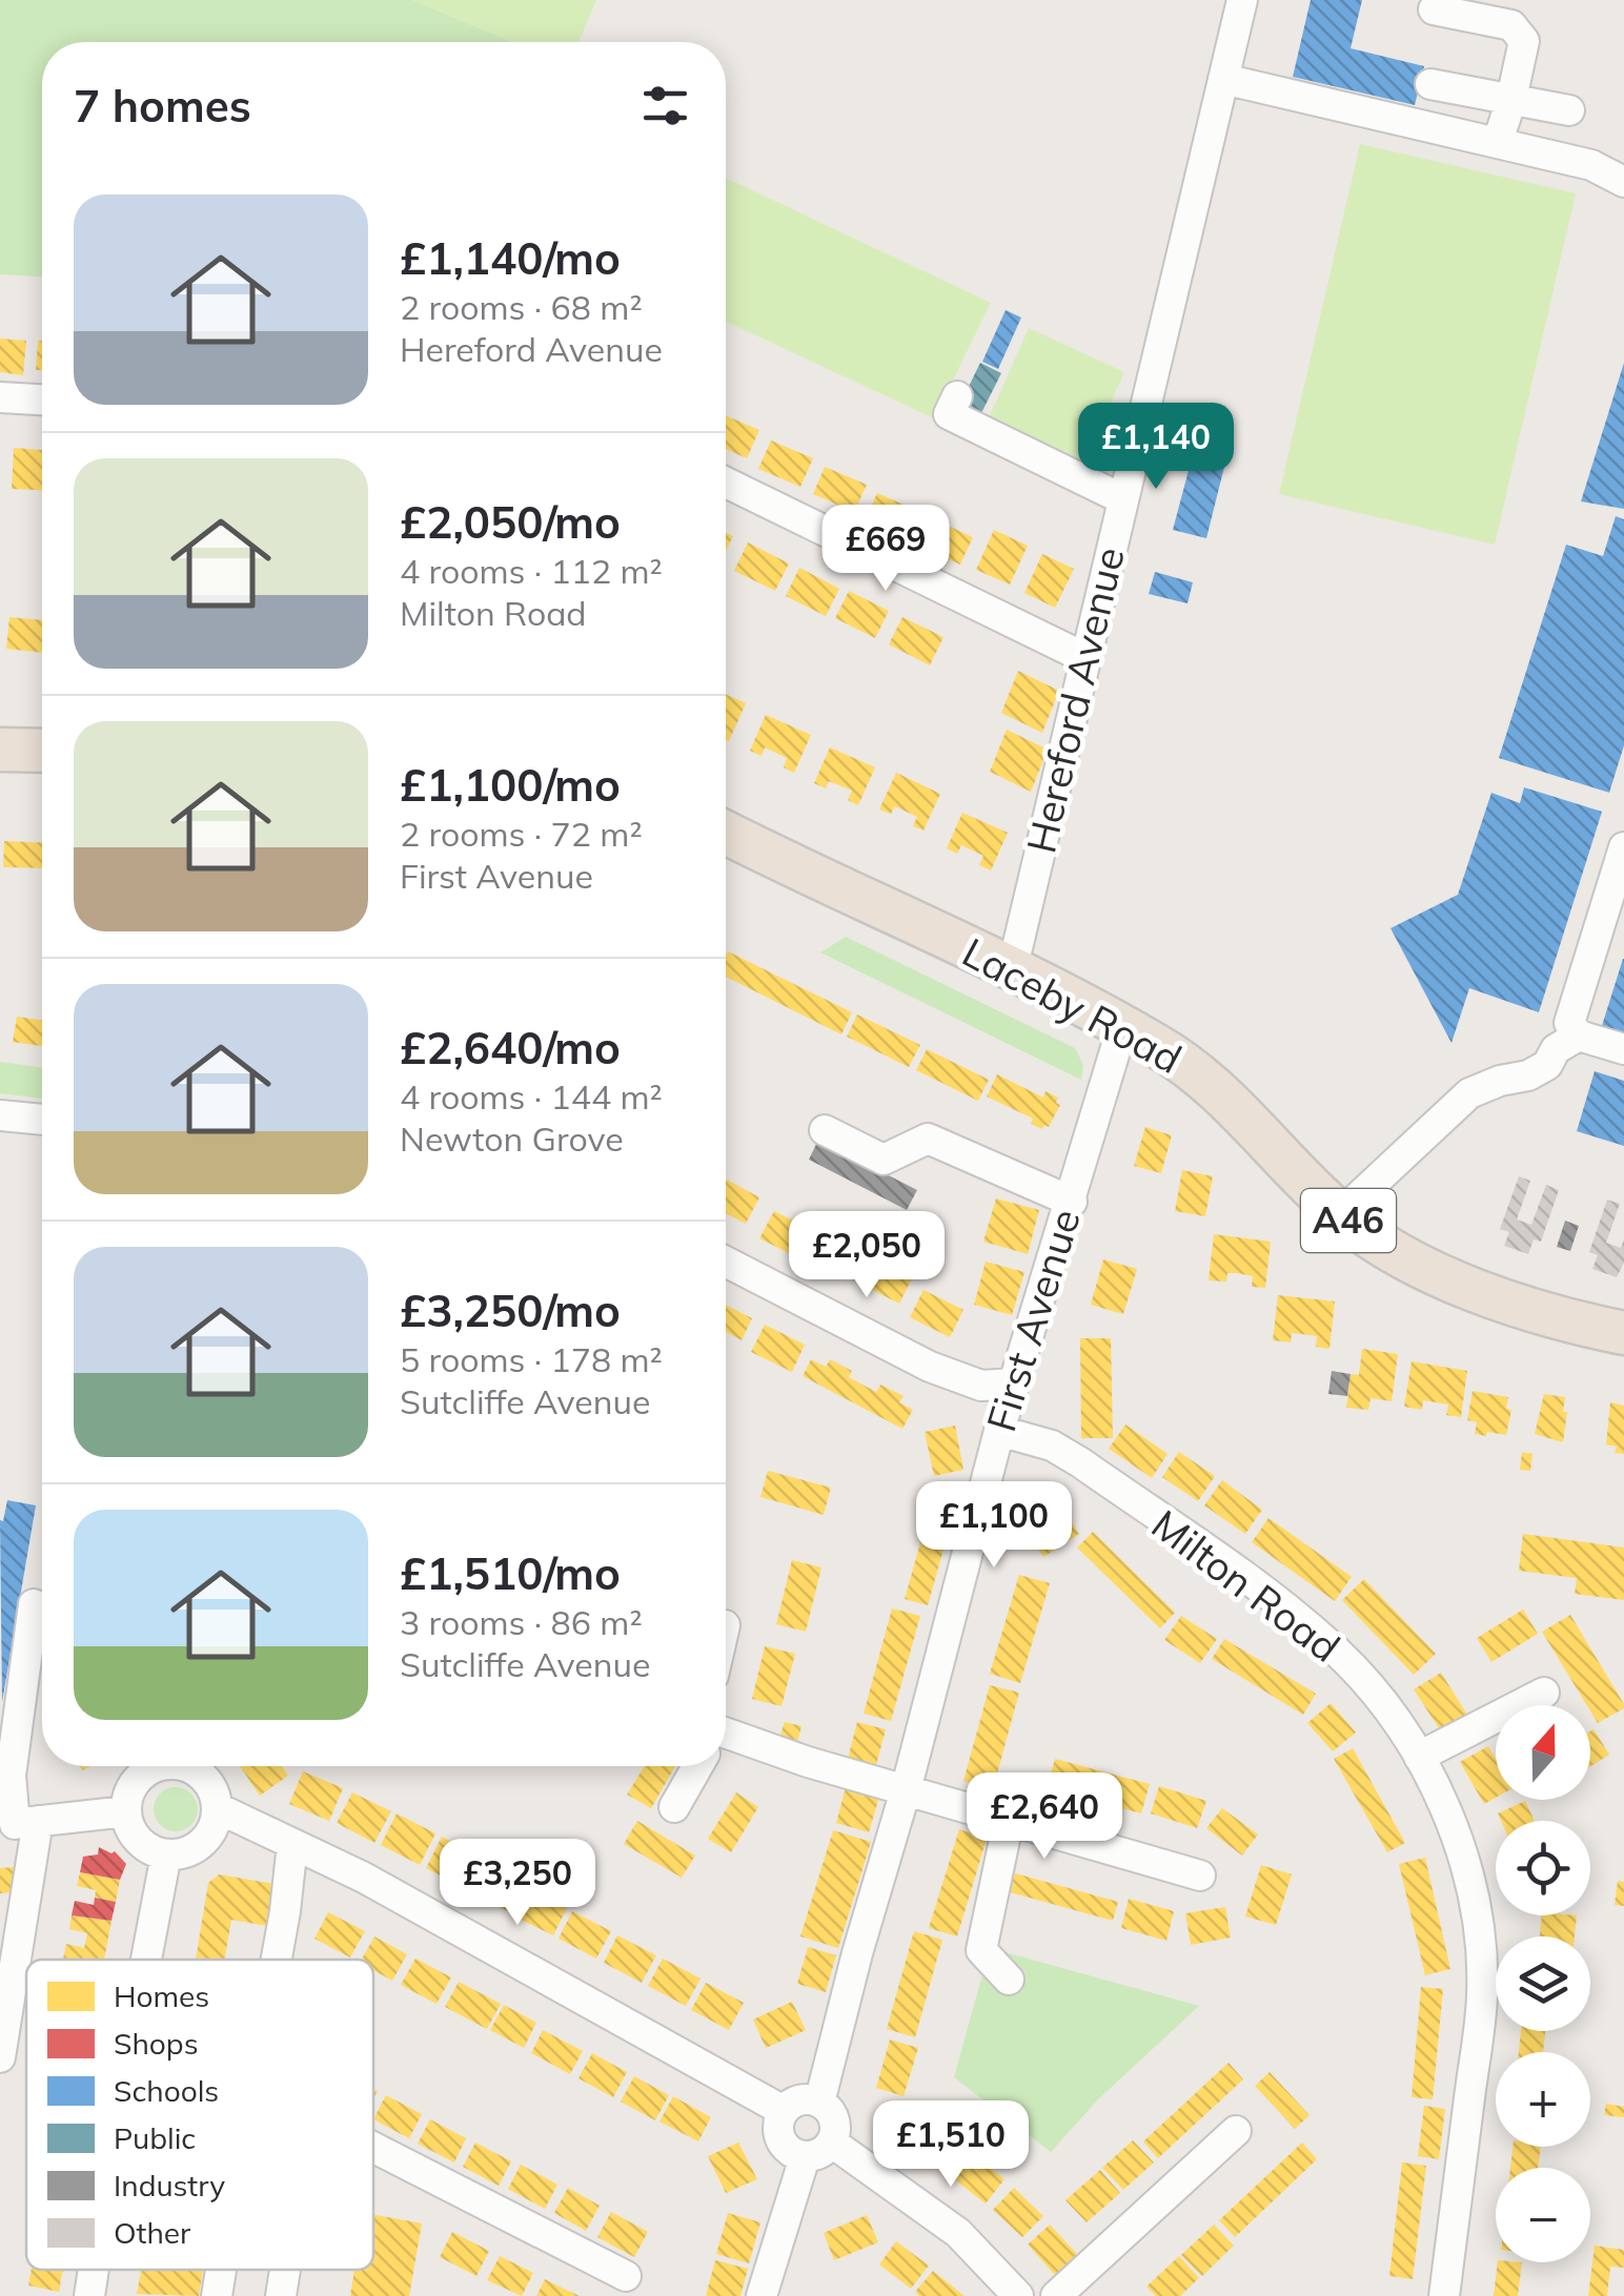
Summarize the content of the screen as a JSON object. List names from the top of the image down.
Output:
{
  "streets": {
    "highway": ["Laceby Road", "A46"],
    "street": ["Hereford Avenue", "First Avenue", "Milton Road"]
  },
  "crossings": [
    ["Hereford Avenue", "Laceby Road"],
    ["Laceby Road", "First Avenue"],
    ["First Avenue", "Milton Road"]
  ],
  "legend": [
    "Homes",
    "Shops",
    "Schools",
    "Public",
    "Industry",
    "Other"
  ],
  "north": "top",
  "page": {
    "heading": "7 homes",
    "list": [
      {
        "name": "£1,140/mo",
        "note": "2 rooms · 68 m² · Hereford Avenue"
      },
      {
        "name": "£2,050/mo",
        "note": "4 rooms · 112 m² · Milton Road"
      },
      {
        "name": "£1,100/mo",
        "note": "2 rooms · 72 m² · First Avenue"
      },
      {
        "name": "£2,640/mo",
        "note": "4 rooms · 144 m² · Newton Grove"
      },
      {
        "name": "£3,250/mo",
        "note": "5 rooms · 178 m² · Sutcliffe Avenue"
      },
      {
        "name": "£1,510/mo",
        "note": "3 rooms · 86 m² · Sutcliffe Avenue"
      }
    ],
    "price": [
      "£1,140",
      "£669",
      "£2,050",
      "£1,100",
      "£2,640",
      "£3,250",
      "£1,510"
    ],
    "map_buttons": ["+", "−"]
  }
}
